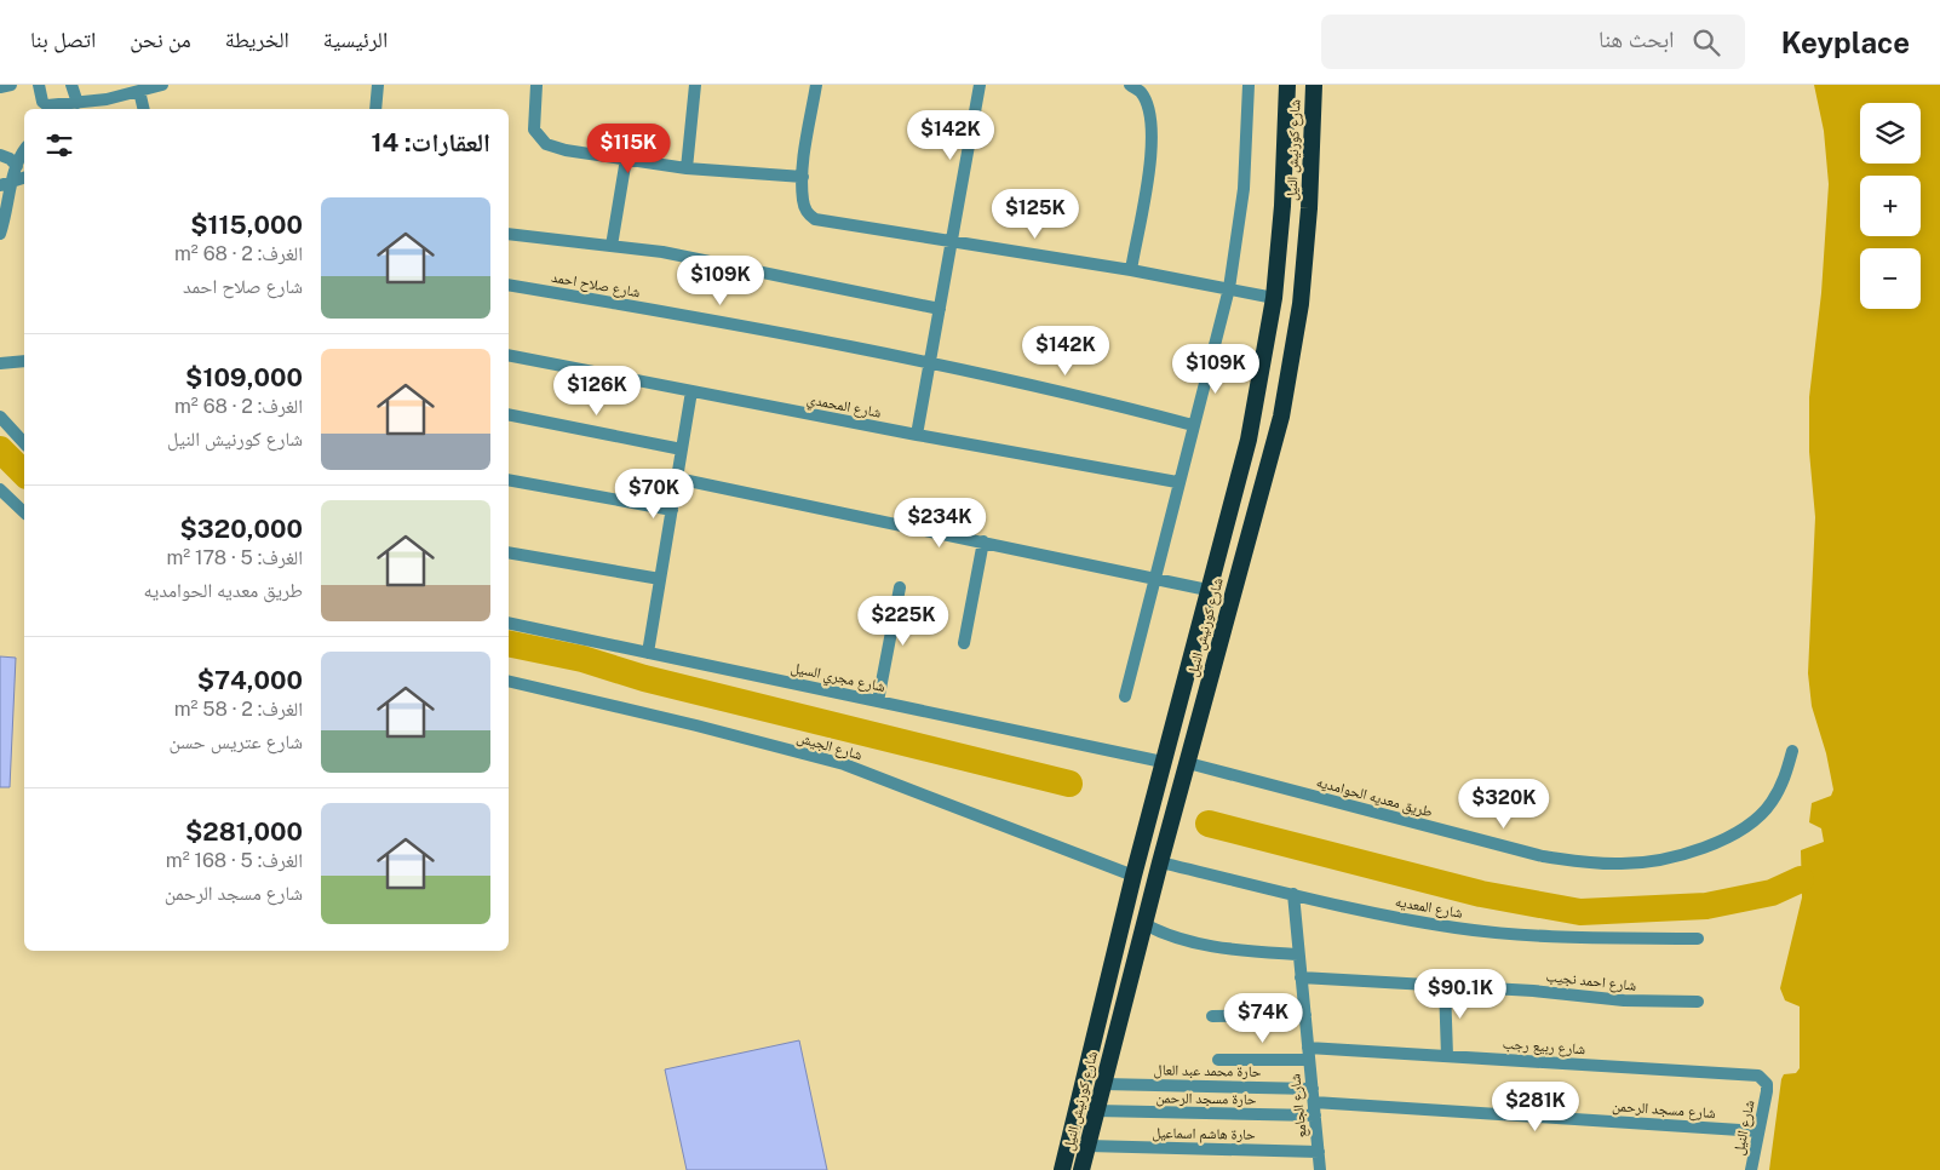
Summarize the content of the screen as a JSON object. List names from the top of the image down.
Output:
{
  "streets": {
    "highway": ["شارع كورنيش النيل"],
    "street": [
      "شارع صلاح احمد",
      "شارع المحمدي",
      "شارع مجري السيل",
      "شارع الجيش",
      "طريق معديه الحوامديه",
      "شارع المعديه",
      "شارع احمد نجيب",
      "شارع ربيع رجب",
      "حارة محمد عبد العال",
      "حارة مسجد الرحمن",
      "شارع الجامع",
      "شارع مسجد الرحمن",
      "شارع النيل",
      "حارة هاشم اسماعيل"
    ]
  },
  "crossings": [
    ["شارع كورنيش النيل", "شارع مجري السيل"],
    ["شارع كورنيش النيل", "شارع الجيش"],
    ["شارع كورنيش النيل", "طريق معديه الحوامديه"],
    ["شارع كورنيش النيل", "شارع المعديه"],
    ["شارع كورنيش النيل", "حارة محمد عبد العال"],
    ["شارع كورنيش النيل", "حارة مسجد الرحمن"],
    ["شارع كورنيش النيل", "حارة هاشم اسماعيل"],
    ["شارع المعديه", "شارع الجامع"],
    ["شارع احمد نجيب", "شارع الجامع"],
    ["شارع ربيع رجب", "شارع الجامع"],
    ["شارع ربيع رجب", "شارع النيل"],
    ["حارة محمد عبد العال", "شارع الجامع"],
    ["حارة مسجد الرحمن", "شارع الجامع"],
    ["شارع الجامع", "شارع مسجد الرحمن"],
    ["شارع الجامع", "حارة هاشم اسماعيل"],
    ["شارع مسجد الرحمن", "شارع النيل"]
  ],
  "page": {
    "header": "Keyplace",
    "search": "ابحث هنا",
    "nav": [
      "الرئيسية",
      "الخريطة",
      "من نحن",
      "اتصل بنا"
    ],
    "map_buttons": ["+", "−"],
    "heading": "العقارات: 14",
    "price": [
      "$142K",
      "$115K",
      "$125K",
      "$109K",
      "$142K",
      "$109K",
      "$126K",
      "$70K",
      "$234K",
      "$225K",
      "$320K",
      "$90.1K",
      "$74K",
      "$281K"
    ],
    "list": [
      {
        "name": "$115,000",
        "note": "الغرف: 2 · 68 m² · شارع صلاح احمد"
      },
      {
        "name": "$109,000",
        "note": "الغرف: 2 · 68 m² · شارع كورنيش النيل"
      },
      {
        "name": "$320,000",
        "note": "الغرف: 5 · 178 m² · طريق معديه الحوامديه"
      },
      {
        "name": "$74,000",
        "note": "الغرف: 2 · 58 m² · شارع عتريس حسن"
      },
      {
        "name": "$281,000",
        "note": "الغرف: 5 · 168 m² · شارع مسجد الرحمن"
      }
    ]
  }
}
